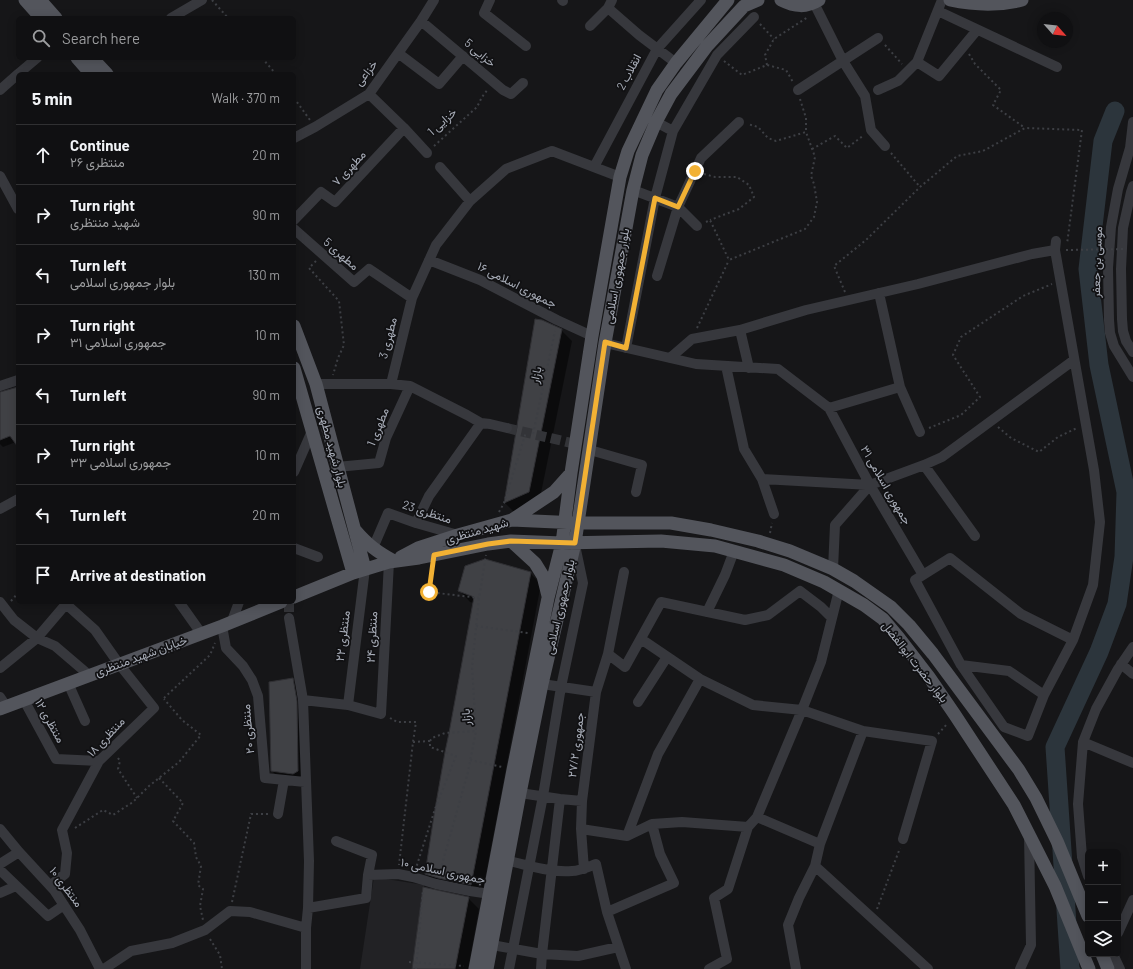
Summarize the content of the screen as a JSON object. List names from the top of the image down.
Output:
{
  "streets": {
    "main road": [
      "بلوار جمهوری اسلامی",
      "بلوار شهید مطهری",
      "شهید منتظری",
      "خیابان شهید منتظری",
      "بلوار حضرت ابوالفضل"
    ],
    "street": [
      "خزایی 5",
      "انقلاب 2",
      "خزاعی",
      "خزایی 1",
      "مطهری ۷",
      "مطهری 5",
      "موسی بن جعفر",
      "جمهوری اسلامی ۱۶",
      "مطهری 3",
      "مطهری 1",
      "جمهوری اسلامی ۳۱",
      "منتظری 23",
      "منتظری ۲۲",
      "منتظری ۲۴",
      "منتظری ۱۲",
      "منتظری ۲۰",
      "منتظری ۱۸",
      "جمهوری ۲۷/۲",
      "جمهوری اسلامی ۱۰",
      "منتظری ۱۰"
    ],
    "path": ["بازار"]
  },
  "crossings": [
    ["خزایی 5", "خزاعی"],
    ["خزایی 5", "خزایی 1"],
    ["انقلاب 2", "مطهری 3"],
    ["خزاعی", "خزایی 1"],
    ["خزایی 1", "مطهری ۷"],
    ["مطهری 5", "مطهری 3"],
    ["بلوار جمهوری اسلامی", "جمهوری اسلامی ۱۶"],
    ["بلوار جمهوری اسلامی", "مطهری 3"],
    ["بلوار جمهوری اسلامی", "جمهوری اسلامی ۳۱"],
    ["بلوار جمهوری اسلامی", "شهید منتظری"],
    ["بلوار جمهوری اسلامی", "بلوار حضرت ابوالفضل"],
    ["بلوار جمهوری اسلامی", "جمهوری اسلامی ۱۰"],
    ["جمهوری اسلامی ۱۶", "مطهری 3"],
    ["جمهوری اسلامی ۱۶", "بازار"],
    ["بازار", "شهید منتظری"],
    ["بازار", "جمهوری اسلامی ۱۰"],
    ["مطهری 1", "بلوار شهید مطهری"],
    ["بلوار شهید مطهری", "منتظری ۲۲"],
    ["منتظری 23", "شهید منتظری"],
    ["شهید منتظری", "منتظری ۲۴"],
    ["شهید منتظری", "بلوار حضرت ابوالفضل"],
    ["خیابان شهید منتظری", "منتظری ۱۲"],
    ["خیابان شهید منتظری", "منتظری ۲۰"],
    ["خیابان شهید منتظری", "منتظری ۱۸"],
    ["منتظری ۱۲", "منتظری ۱۸"],
    ["منتظری ۱۸", "منتظری ۱۰"]
  ],
  "north": "bottom right",
  "page": {
    "search": "Search here",
    "heading": ["5 min", "Walk · 370 m"],
    "list": [
      ["Continue", "منتظری ۲۶", "20 m"],
      ["Turn right", "شهید منتظری", "90 m"],
      ["Turn left", "بلوار جمهوری اسلامی", "130 m"],
      ["Turn right", "جمهوری اسلامی ۳۱", "10 m"],
      ["Turn left", "90 m"],
      ["Turn right", "جمهوری اسلامی ۳۳", "10 m"],
      ["Turn left", "20 m"],
      "Arrive at destination"
    ],
    "map_buttons": ["+", "−"]
  }
}
